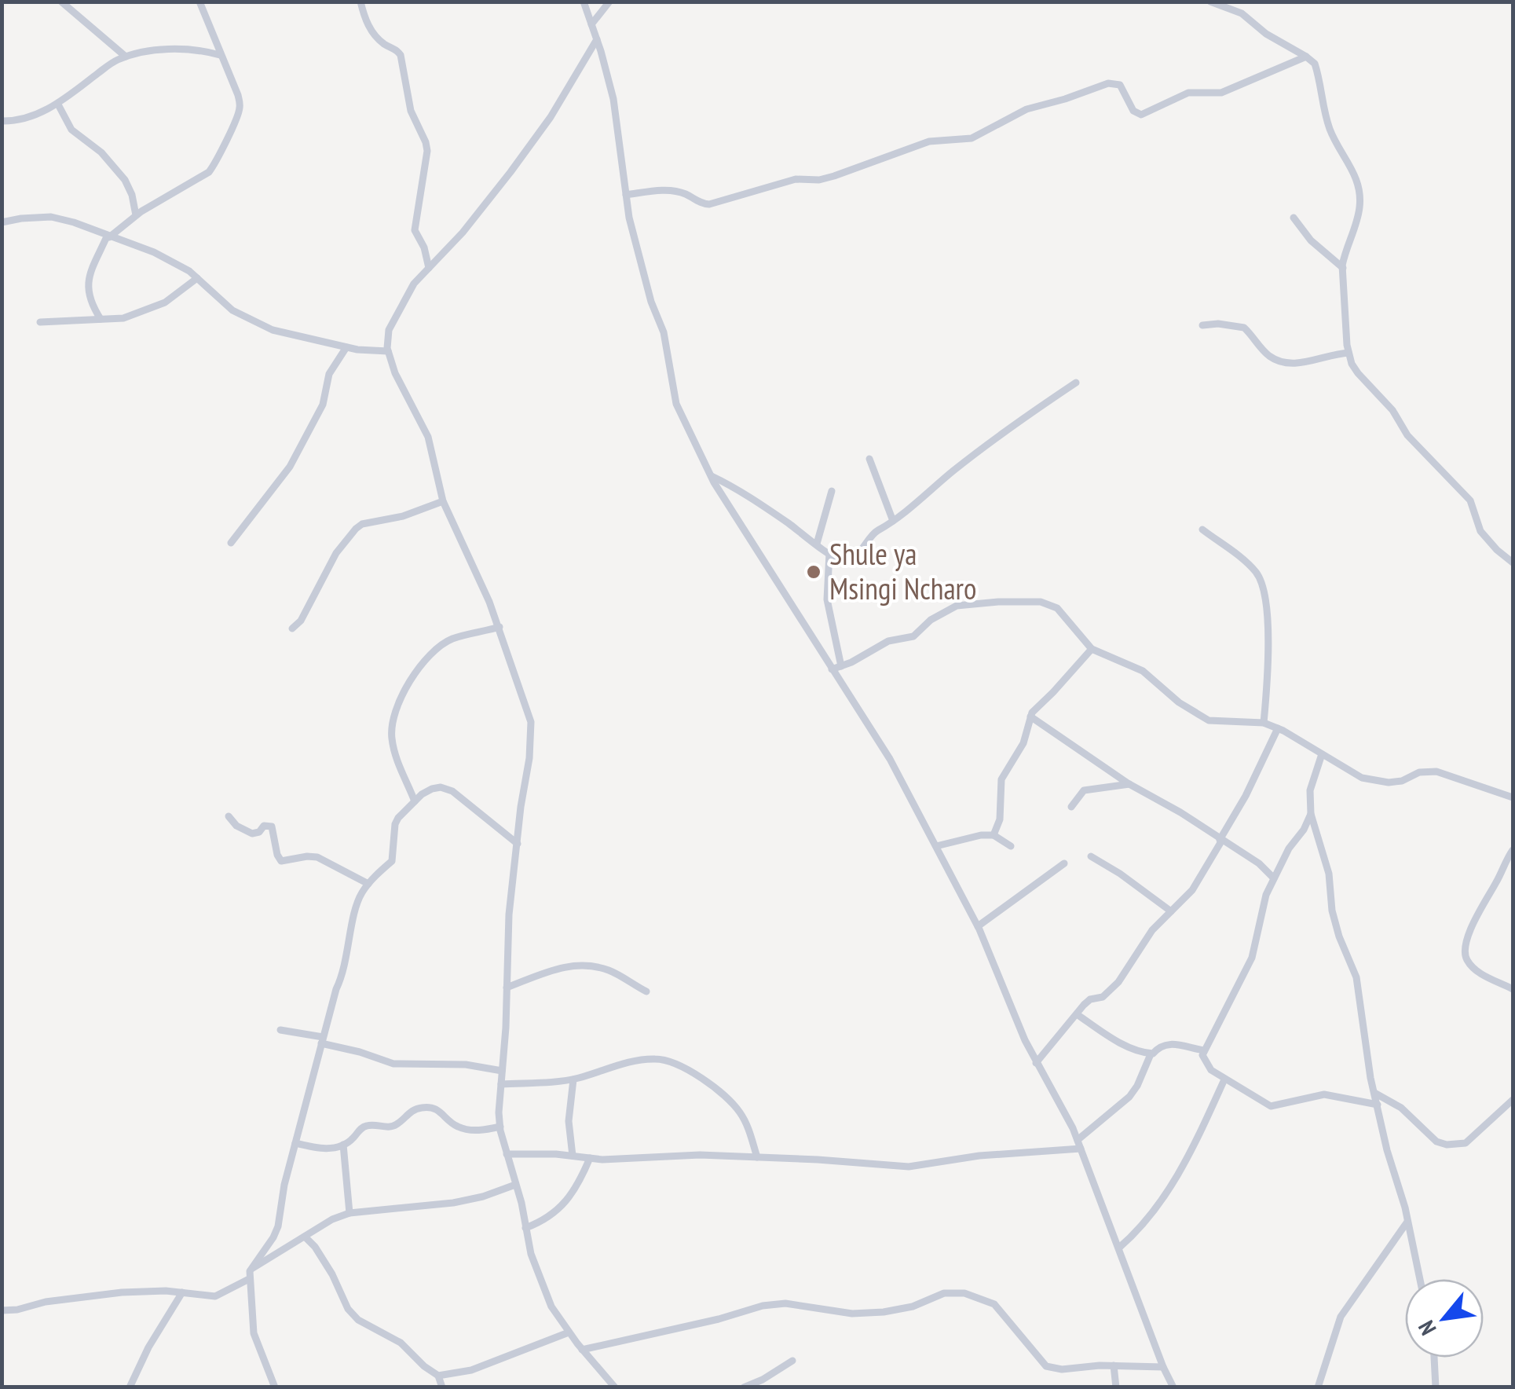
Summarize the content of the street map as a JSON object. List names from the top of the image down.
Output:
{
  "places": ["Shule ya Msingi Ncharo"],
  "north": "bottom left"
}
